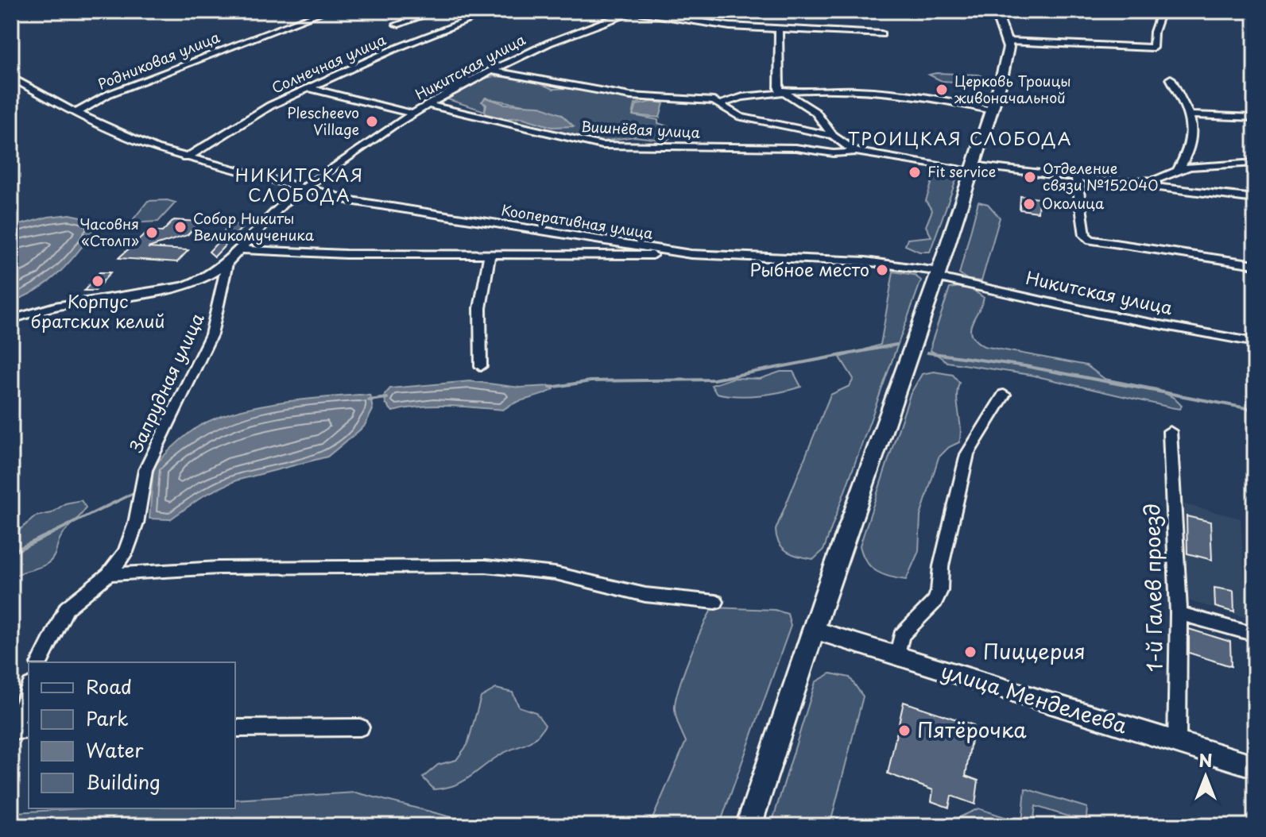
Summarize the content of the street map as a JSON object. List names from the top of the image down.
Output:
{
  "streets": {
    "main road": ["улица Менделеева"],
    "street": [
      "Родниковая улица",
      "Солнечная улица",
      "Никитская улица",
      "Вишнёвая улица",
      "Кооперативная улица",
      "Запрудная улица",
      "1-й Галев проезд"
    ]
  },
  "crossings": [
    ["Родниковая улица", "Кооперативная улица"],
    ["Солнечная улица", "Кооперативная улица"],
    ["Никитская улица", "Вишнёвая улица"],
    ["Никитская улица", "Кооперативная улица"],
    ["1-й Галев проезд", "улица Менделеева"]
  ],
  "districts": ["ТРОИЦКАЯ СЛОБОДА", "НИКИТСКАЯ СЛОБОДА"],
  "places": [
    "Церковь Троицы живоначальной",
    "Plescheevo Village",
    "Fit service",
    "Отделение связи №152040",
    "Околица",
    "Собор Никиты Великомученика",
    "Часовня «Столп»",
    "Рыбное место",
    "Корпус братских келий",
    "Пиццерия",
    "Пятёрочка"
  ],
  "legend": [
    "Road",
    "Park",
    "Water",
    "Building"
  ],
  "north": "top"
}
